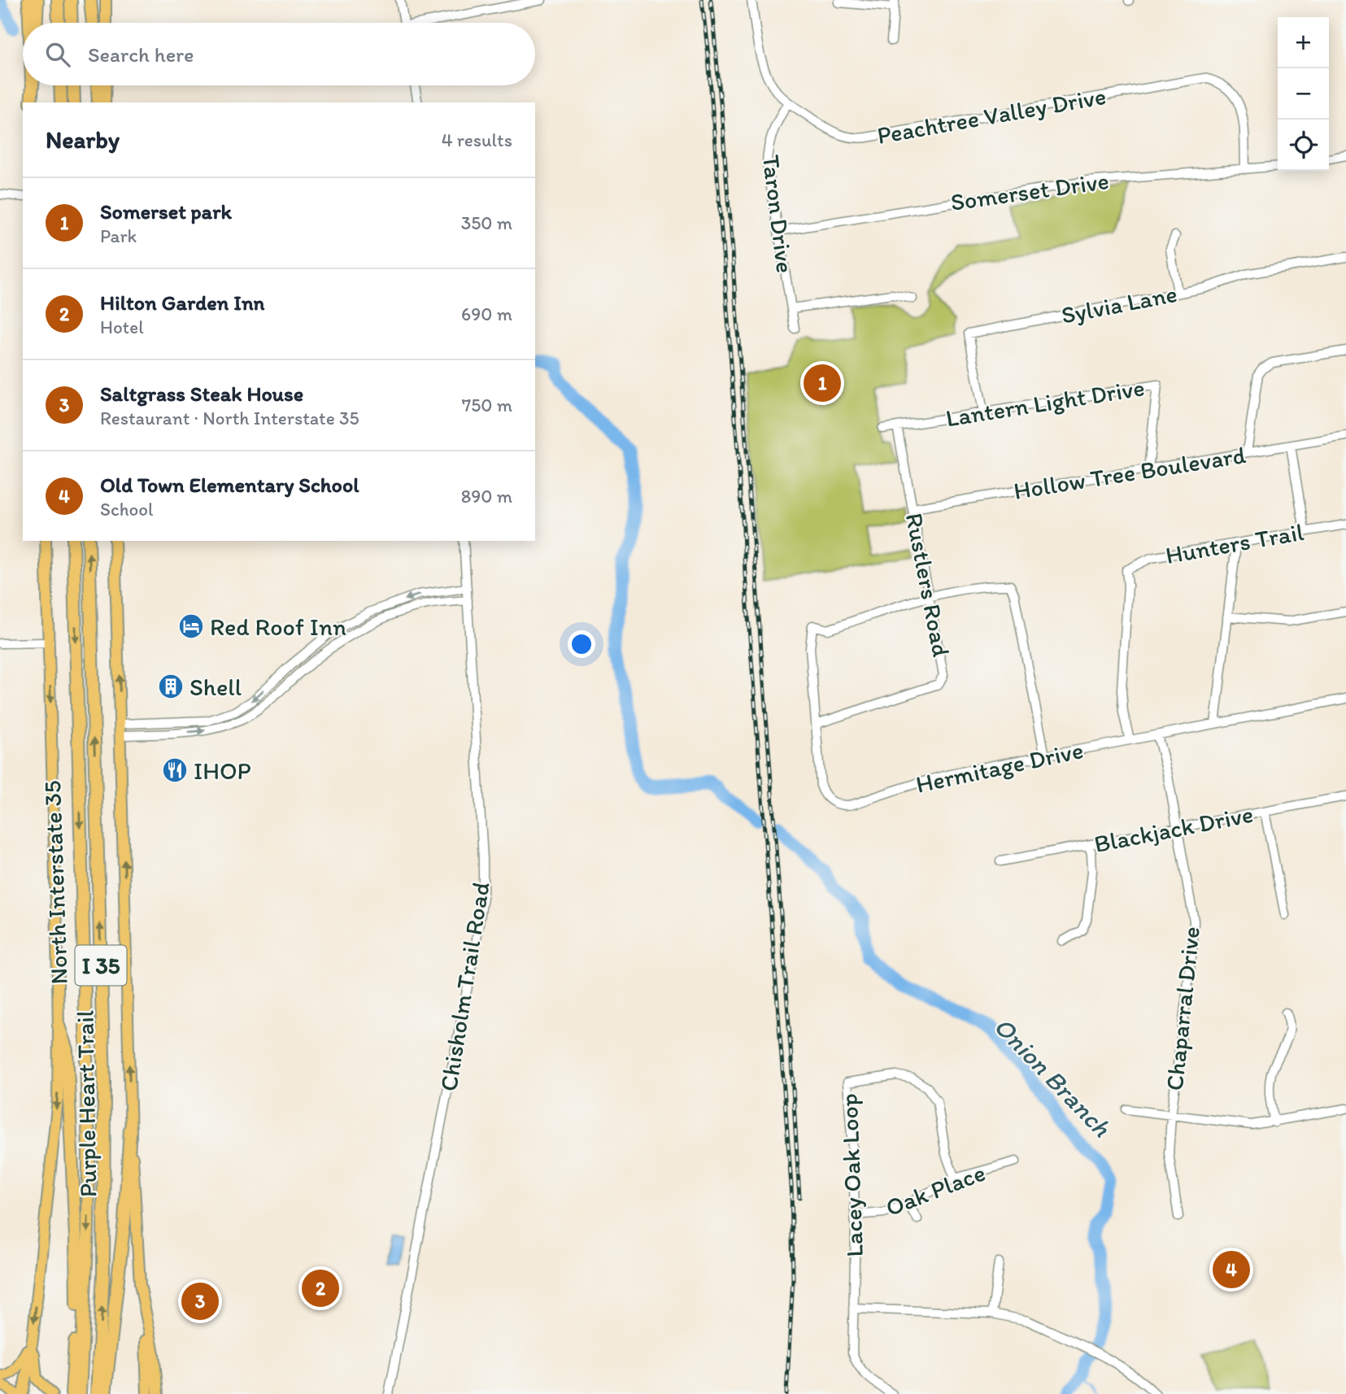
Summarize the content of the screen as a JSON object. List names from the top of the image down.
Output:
{
  "streets": {
    "highway": ["I 35", "Purple Heart Trail"],
    "main road": ["North Interstate 35"],
    "street": [
      "Peachtree Valley Drive",
      "Somerset Drive",
      "Taron Drive",
      "Sylvia Lane",
      "Lantern Light Drive",
      "Hollow Tree Boulevard",
      "Hunters Trail",
      "Rustlers Road",
      "Hermitage Drive",
      "Blackjack Drive",
      "Chisholm Trail Road",
      "Chaparral Drive",
      "Lacey Oak Loop",
      "Oak Place"
    ]
  },
  "crossings": [
    ["Peachtree Valley Drive", "Somerset Drive"],
    ["Peachtree Valley Drive", "Taron Drive"],
    ["Somerset Drive", "Taron Drive"],
    ["Sylvia Lane", "Lantern Light Drive"],
    ["Lantern Light Drive", "Hollow Tree Boulevard"],
    ["Lantern Light Drive", "Rustlers Road"],
    ["Hollow Tree Boulevard", "Rustlers Road"],
    ["Hunters Trail", "Hermitage Drive"],
    ["Rustlers Road", "Hermitage Drive"],
    ["Hermitage Drive", "Chaparral Drive"],
    ["Blackjack Drive", "Chaparral Drive"],
    ["Lacey Oak Loop", "Oak Place"]
  ],
  "water": ["Onion Branch"],
  "places": {
    "hotel": ["Red Roof Inn"],
    "building": ["Shell"],
    "restaurant": ["IHOP"]
  },
  "page": {
    "map_buttons": ["+", "−"],
    "search": "Search here",
    "heading": ["Nearby", "4 results"],
    "list": [
      {
        "mark": "1",
        "name": "Somerset park",
        "note": "Park",
        "value": "350 m"
      },
      {
        "mark": "2",
        "name": "Hilton Garden Inn",
        "note": "Hotel",
        "value": "690 m"
      },
      {
        "mark": "3",
        "name": "Saltgrass Steak House",
        "note": "Restaurant · North Interstate 35",
        "value": "750 m"
      },
      {
        "mark": "4",
        "name": "Old Town Elementary School",
        "note": "School",
        "value": "890 m"
      }
    ],
    "pins": [
      "1",
      "4",
      "2",
      "3"
    ]
  }
}
